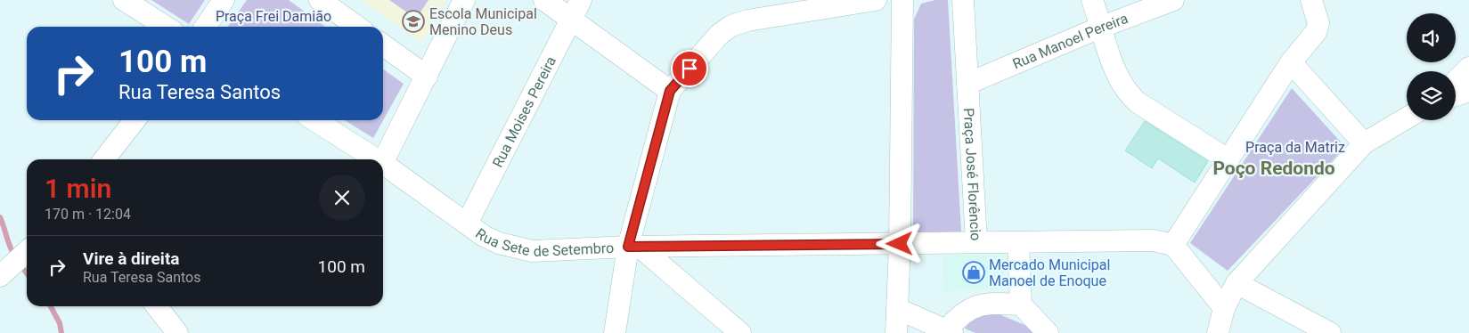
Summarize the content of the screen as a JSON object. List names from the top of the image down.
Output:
{
  "streets": {
    "street": [
      "Rua Manoel Pereira",
      "Rua Moises Pereira",
      "Praça José Florêncio",
      "Rua Sete de Setembro"
    ]
  },
  "crossings": [
    ["Rua Manoel Pereira", "Praça José Florêncio"],
    ["Rua Moises Pereira", "Rua Sete de Setembro"],
    ["Praça José Florêncio", "Rua Sete de Setembro"]
  ],
  "districts": ["Poço Redondo"],
  "parks": ["Praça Frei Damião", "Praça da Matriz"],
  "places": {
    "school or university": ["Escola Municipal Menino Deus"],
    "shop": ["Mercado Municipal Manoel de Enoque"]
  },
  "page": {
    "turn": ["100 m", "Rua Teresa Santos"],
    "heading": ["1 min", "170 m · 12:04"],
    "list": [
      {
        "name": "Vire à direita",
        "note": "Rua Teresa Santos",
        "value": "100 m"
      }
    ]
  }
}
